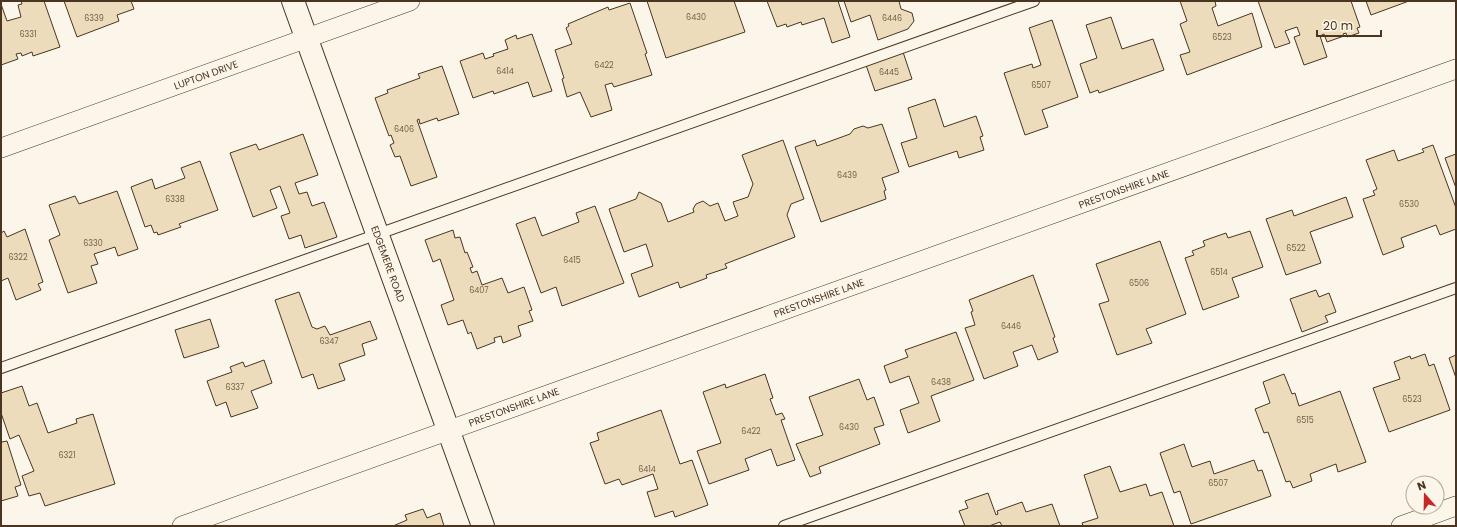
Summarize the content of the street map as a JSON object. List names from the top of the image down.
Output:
{
  "streets": {
    "street": ["LUPTON DRIVE", "PRESTONSHIRE LANE", "EDGEMERE ROAD"]
  },
  "crossings": [
    ["LUPTON DRIVE", "EDGEMERE ROAD"],
    ["PRESTONSHIRE LANE", "EDGEMERE ROAD"]
  ],
  "house_numbers": [
    "6430",
    "6339",
    "6446",
    "6331",
    "6523",
    "6422",
    "6414",
    "6445",
    "6507",
    "6406",
    "6439",
    "6338",
    "6530",
    "6330",
    "6522",
    "6322",
    "6415",
    "6514",
    "6506",
    "6407",
    "6446",
    "6347",
    "6438",
    "6337",
    "6523",
    "6515",
    "6430",
    "6422",
    "6321",
    "6414",
    "6507"
  ],
  "scale_bar": "20 m",
  "north": "top"
}
